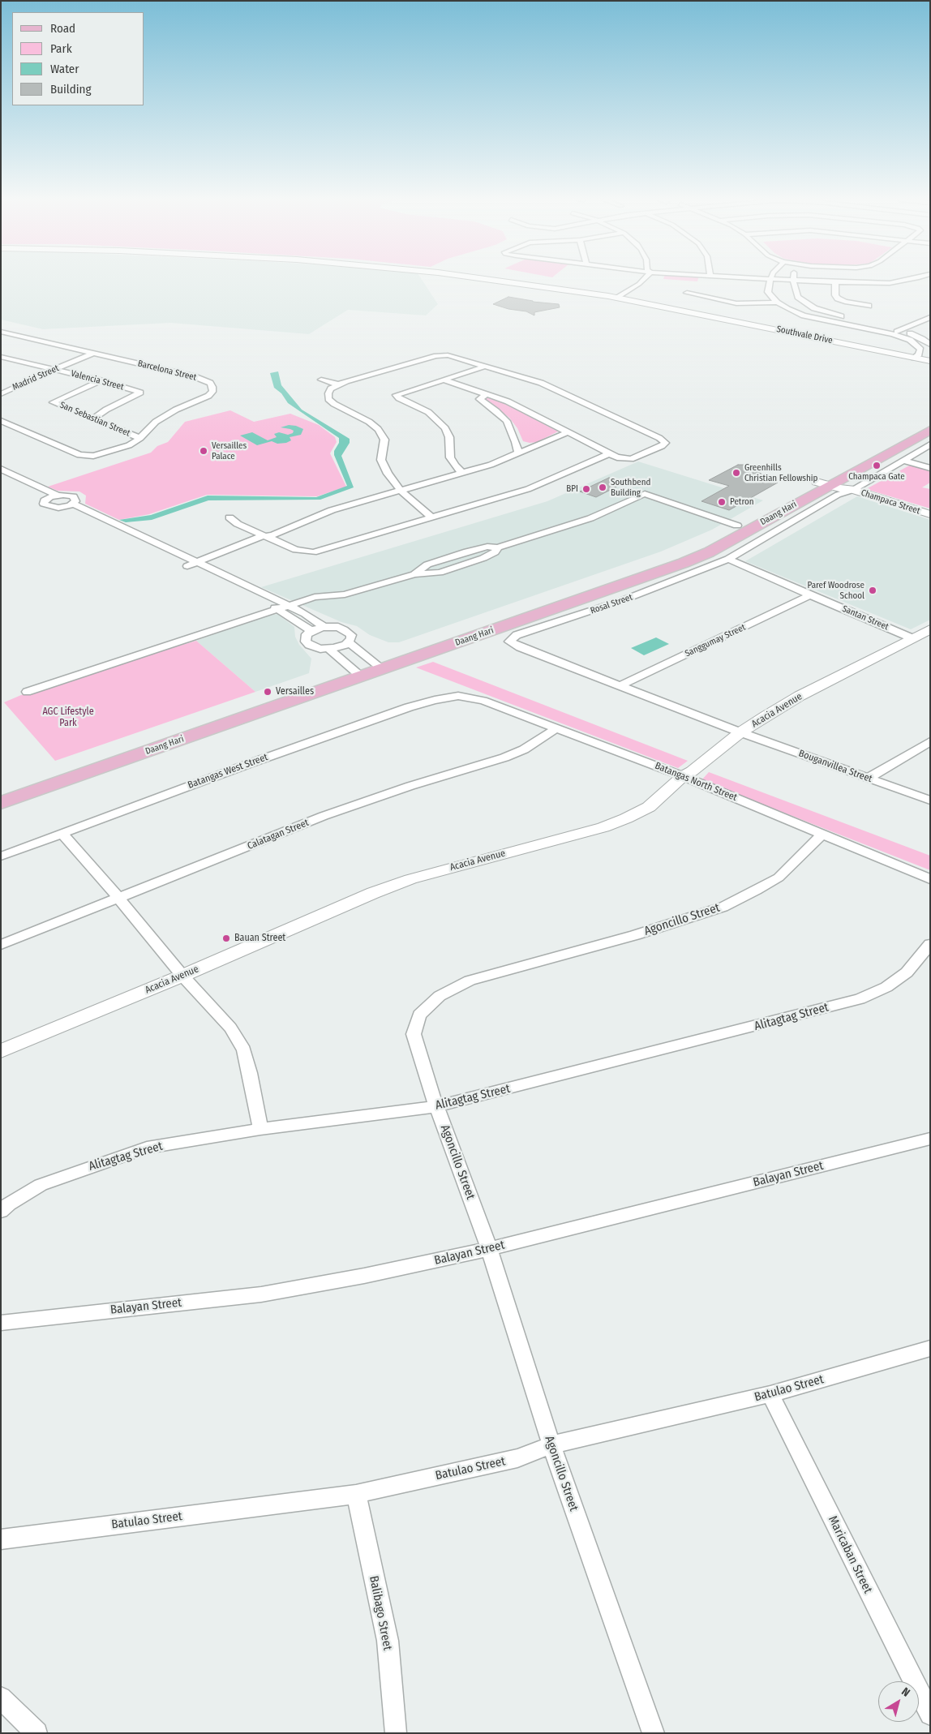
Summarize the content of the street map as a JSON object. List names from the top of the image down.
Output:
{
  "streets": {
    "main road": ["Daang Hari"],
    "street": [
      "Southvale Drive",
      "Barcelona Street",
      "Madrid Street",
      "Valencia Street",
      "San Sebastian Street",
      "Champaca Street",
      "Rosal Street",
      "Santan Street",
      "Sanggumay Street",
      "Acacia Avenue",
      "Bouganvillea Street",
      "Batangas West Street",
      "Batangas North Street",
      "Calatagan Street",
      "Agoncillo Street",
      "Alitagtag Street",
      "Balayan Street",
      "Batulao Street",
      "Maricaban Street",
      "Balibago Street"
    ]
  },
  "crossings": [
    ["Barcelona Street", "Madrid Street"],
    ["Barcelona Street", "San Sebastian Street"],
    ["Madrid Street", "Valencia Street"],
    ["Valencia Street", "San Sebastian Street"],
    ["Champaca Street", "Daang Hari"],
    ["Champaca Street", "Rosal Street"],
    ["Daang Hari", "Rosal Street"],
    ["Rosal Street", "Santan Street"],
    ["Rosal Street", "Sanggumay Street"],
    ["Rosal Street", "Acacia Avenue"],
    ["Rosal Street", "Bouganvillea Street"],
    ["Santan Street", "Sanggumay Street"],
    ["Santan Street", "Acacia Avenue"],
    ["Acacia Avenue", "Bouganvillea Street"],
    ["Acacia Avenue", "Batangas North Street"],
    ["Batangas West Street", "Batangas North Street"],
    ["Batangas North Street", "Calatagan Street"],
    ["Batangas North Street", "Agoncillo Street"],
    ["Agoncillo Street", "Alitagtag Street"],
    ["Agoncillo Street", "Balayan Street"],
    ["Agoncillo Street", "Batulao Street"],
    ["Batulao Street", "Maricaban Street"],
    ["Batulao Street", "Balibago Street"]
  ],
  "parks": ["AGC Lifestyle Park"],
  "places": [
    "Versailles Palace",
    "Champaca Gate",
    "Greenhills Christian Fellowship",
    "Southbend Building",
    "BPI",
    "Petron",
    "Paref Woodrose School",
    "Versailles",
    "Bauan Street"
  ],
  "legend": [
    "Road",
    "Park",
    "Water",
    "Building"
  ],
  "north": "top right"
}
